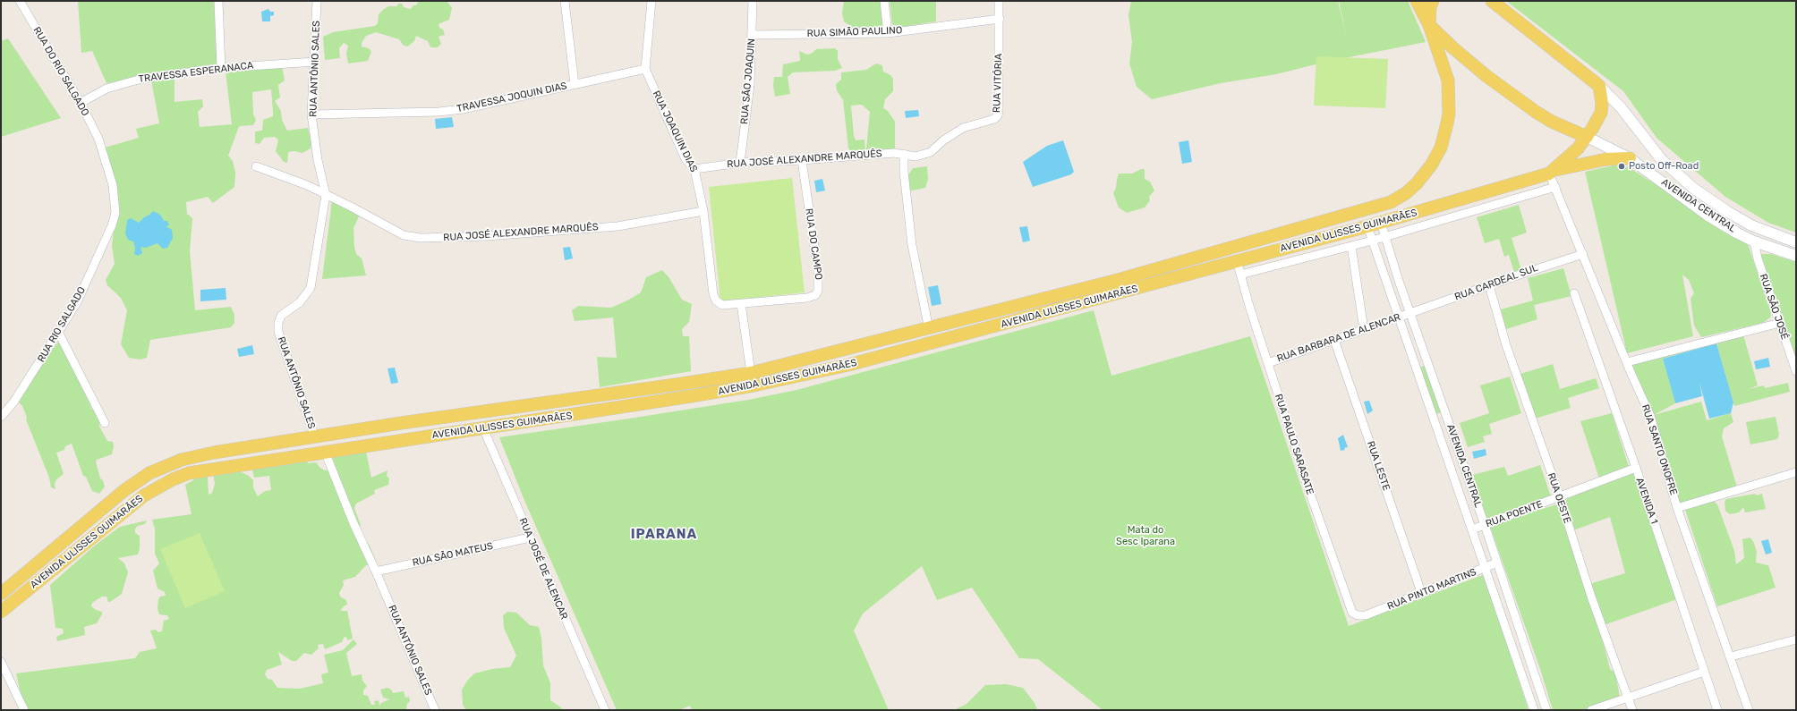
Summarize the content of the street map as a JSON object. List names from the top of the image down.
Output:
{
  "streets": {
    "main road": ["AVENIDA CENTRAL", "AVENIDA ULISSES GUIMARÃES"],
    "street": [
      "RUA SIMÃO PAULINO",
      "RUA ANTÔNIO SALES",
      "RUA DO RIO SALGADO",
      "TRAVESSA ESPERANACA",
      "RUA SÃO JOAQUIN",
      "RUA VITÓRIA",
      "TRAVESSA JOQUIN DIAS",
      "RUA JOAQUIN DIAS",
      "RUA JOSÉ ALEXANDRE MARQUÊS",
      "RUA DO CAMPO",
      "RUA CARDEAL SUL",
      "RUA SÃO JOSÉ",
      "RUA RIO SALGADO",
      "RUA BARBARA DE ALENCAR",
      "RUA PAULO SARASATE",
      "RUA SANTO ONOFRE",
      "RUA LESTE",
      "RUA OESTE",
      "AVENIDA 1",
      "RUA POENTE",
      "RUA SÃO MATEUS",
      "RUA JOSÉ DE ALENCAR",
      "RUA PINTO MARTINS"
    ]
  },
  "crossings": [
    ["RUA SIMÃO PAULINO", "RUA SÃO JOAQUIN"],
    ["RUA SIMÃO PAULINO", "RUA VITÓRIA"],
    ["RUA ANTÔNIO SALES", "TRAVESSA ESPERANACA"],
    ["RUA ANTÔNIO SALES", "TRAVESSA JOQUIN DIAS"],
    ["RUA ANTÔNIO SALES", "RUA JOSÉ ALEXANDRE MARQUÊS"],
    ["RUA ANTÔNIO SALES", "AVENIDA ULISSES GUIMARÃES"],
    ["RUA ANTÔNIO SALES", "RUA SÃO MATEUS"],
    ["RUA DO RIO SALGADO", "TRAVESSA ESPERANACA"],
    ["RUA DO RIO SALGADO", "RUA RIO SALGADO"],
    ["RUA SÃO JOAQUIN", "RUA JOSÉ ALEXANDRE MARQUÊS"],
    ["RUA VITÓRIA", "RUA JOSÉ ALEXANDRE MARQUÊS"],
    ["TRAVESSA JOQUIN DIAS", "RUA JOAQUIN DIAS"],
    ["RUA JOAQUIN DIAS", "RUA JOSÉ ALEXANDRE MARQUÊS"],
    ["RUA JOAQUIN DIAS", "RUA DO CAMPO"],
    ["RUA JOSÉ ALEXANDRE MARQUÊS", "RUA DO CAMPO"],
    ["AVENIDA CENTRAL", "AVENIDA ULISSES GUIMARÃES"],
    ["AVENIDA CENTRAL", "RUA CARDEAL SUL"],
    ["AVENIDA CENTRAL", "RUA SÃO JOSÉ"],
    ["AVENIDA CENTRAL", "RUA BARBARA DE ALENCAR"],
    ["AVENIDA CENTRAL", "RUA POENTE"],
    ["AVENIDA CENTRAL", "RUA PINTO MARTINS"],
    ["AVENIDA ULISSES GUIMARÃES", "RUA PAULO SARASATE"],
    ["AVENIDA ULISSES GUIMARÃES", "RUA SANTO ONOFRE"],
    ["AVENIDA ULISSES GUIMARÃES", "RUA JOSÉ DE ALENCAR"],
    ["RUA CARDEAL SUL", "RUA BARBARA DE ALENCAR"],
    ["RUA CARDEAL SUL", "RUA SANTO ONOFRE"],
    ["RUA CARDEAL SUL", "RUA OESTE"],
    ["RUA BARBARA DE ALENCAR", "RUA PAULO SARASATE"],
    ["RUA BARBARA DE ALENCAR", "RUA LESTE"],
    ["RUA PAULO SARASATE", "RUA PINTO MARTINS"],
    ["RUA LESTE", "RUA PINTO MARTINS"],
    ["RUA OESTE", "RUA POENTE"],
    ["AVENIDA 1", "RUA POENTE"],
    ["RUA SÃO MATEUS", "RUA JOSÉ DE ALENCAR"]
  ],
  "districts": ["IPARANA"],
  "parks": ["Mata do Sesc Iparana"],
  "places": ["Posto Off-Road"]
}
